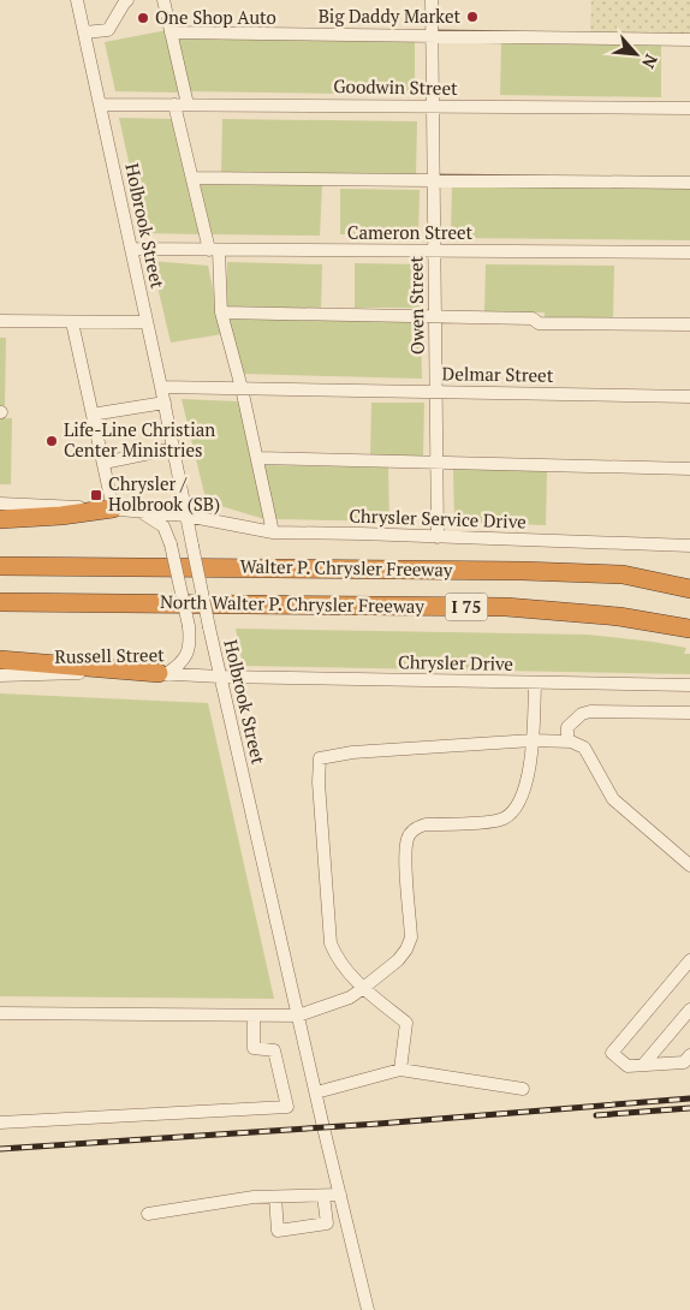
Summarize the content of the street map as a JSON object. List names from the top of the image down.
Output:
{
  "streets": {
    "highway": ["Walter P. Chrysler Freeway", "North Walter P. Chrysler Freeway", "I 75"],
    "street": [
      "Goodwin Street",
      "Holbrook Street",
      "Cameron Street",
      "Owen Street",
      "Delmar Street",
      "Chrysler Service Drive",
      "Russell Street",
      "Chrysler Drive"
    ]
  },
  "crossings": [
    ["Goodwin Street", "Holbrook Street"],
    ["Goodwin Street", "Owen Street"],
    ["Holbrook Street", "Cameron Street"],
    ["Holbrook Street", "Delmar Street"],
    ["Holbrook Street", "Chrysler Service Drive"],
    ["Holbrook Street", "Russell Street"],
    ["Holbrook Street", "Chrysler Drive"],
    ["Cameron Street", "Owen Street"],
    ["Owen Street", "Delmar Street"],
    ["Owen Street", "Chrysler Service Drive"],
    ["Russell Street", "Chrysler Drive"]
  ],
  "places": {
    "other": ["Big Daddy Market", "One Shop Auto", "Life-Line Christian Center Ministries"],
    "transit": ["Chrysler / Holbrook (SB)"]
  },
  "north": "bottom right"
}
